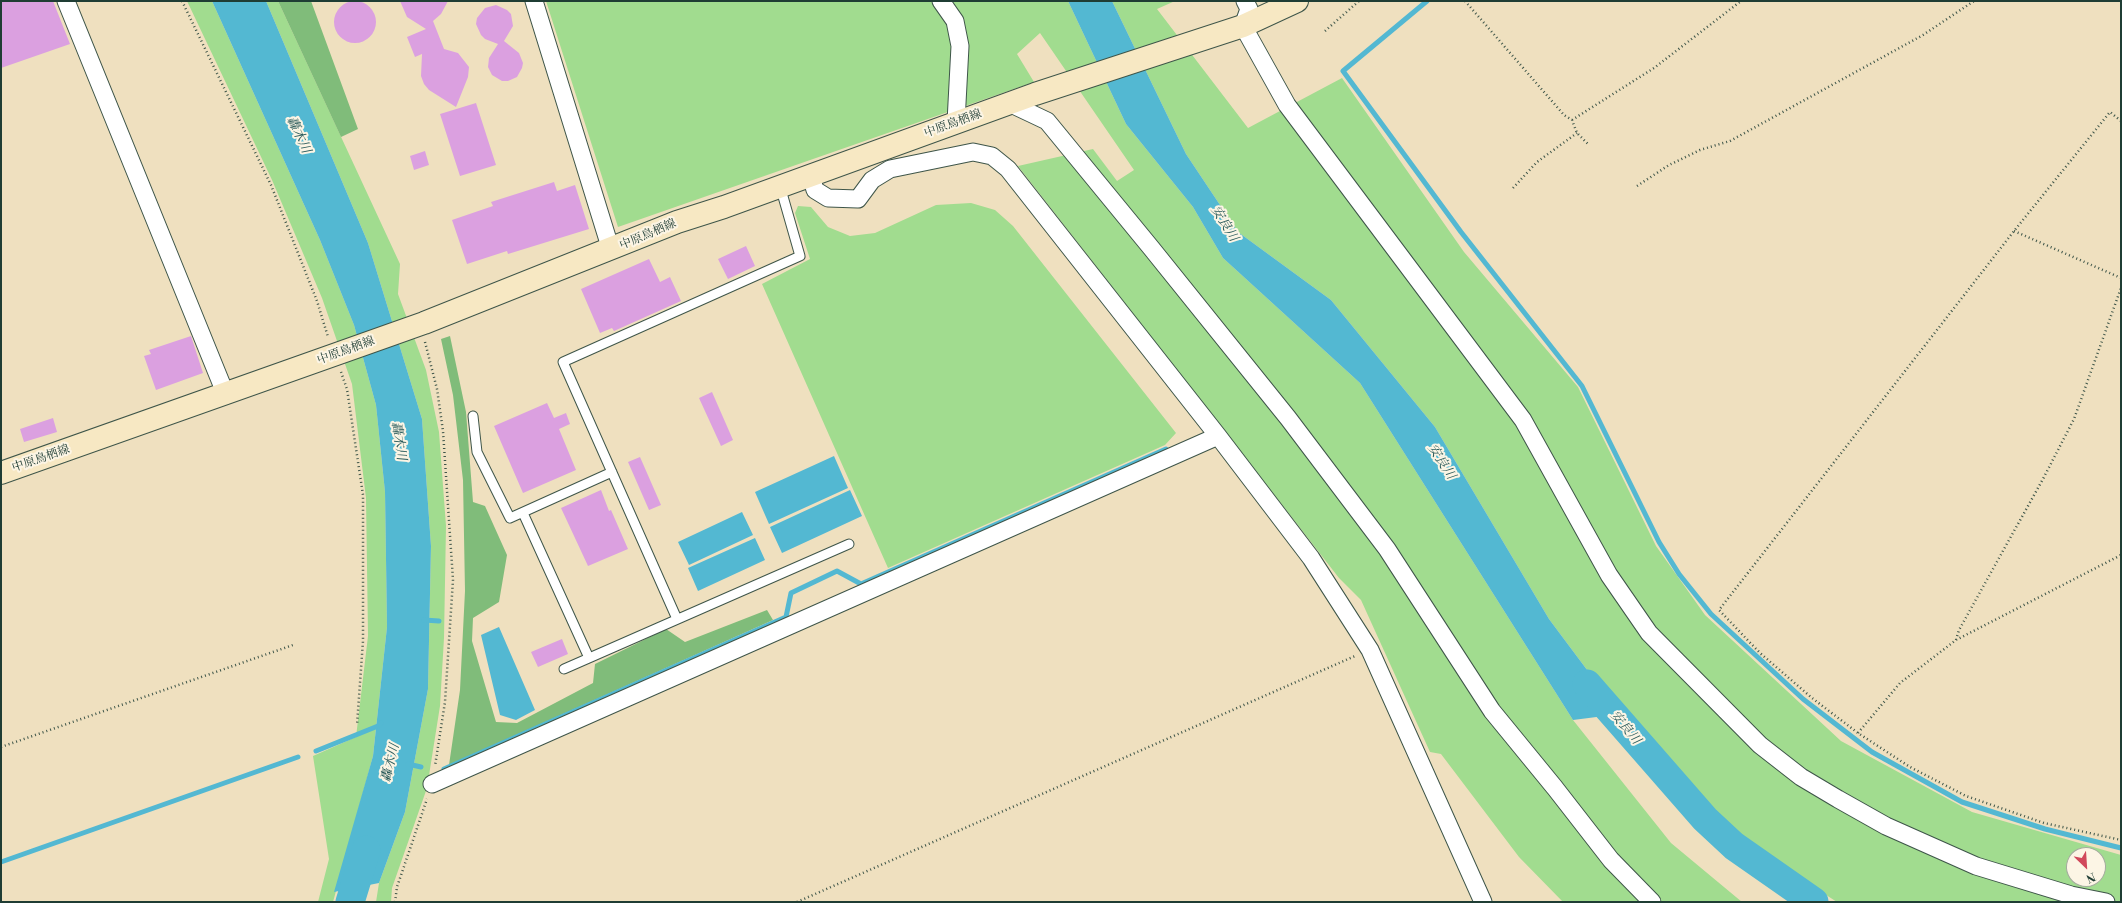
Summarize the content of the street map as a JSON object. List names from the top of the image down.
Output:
{
  "streets": {
    "main road": ["中原鳥栖線"]
  },
  "water": ["轟木川", "安良川"],
  "north": "bottom right"
}
